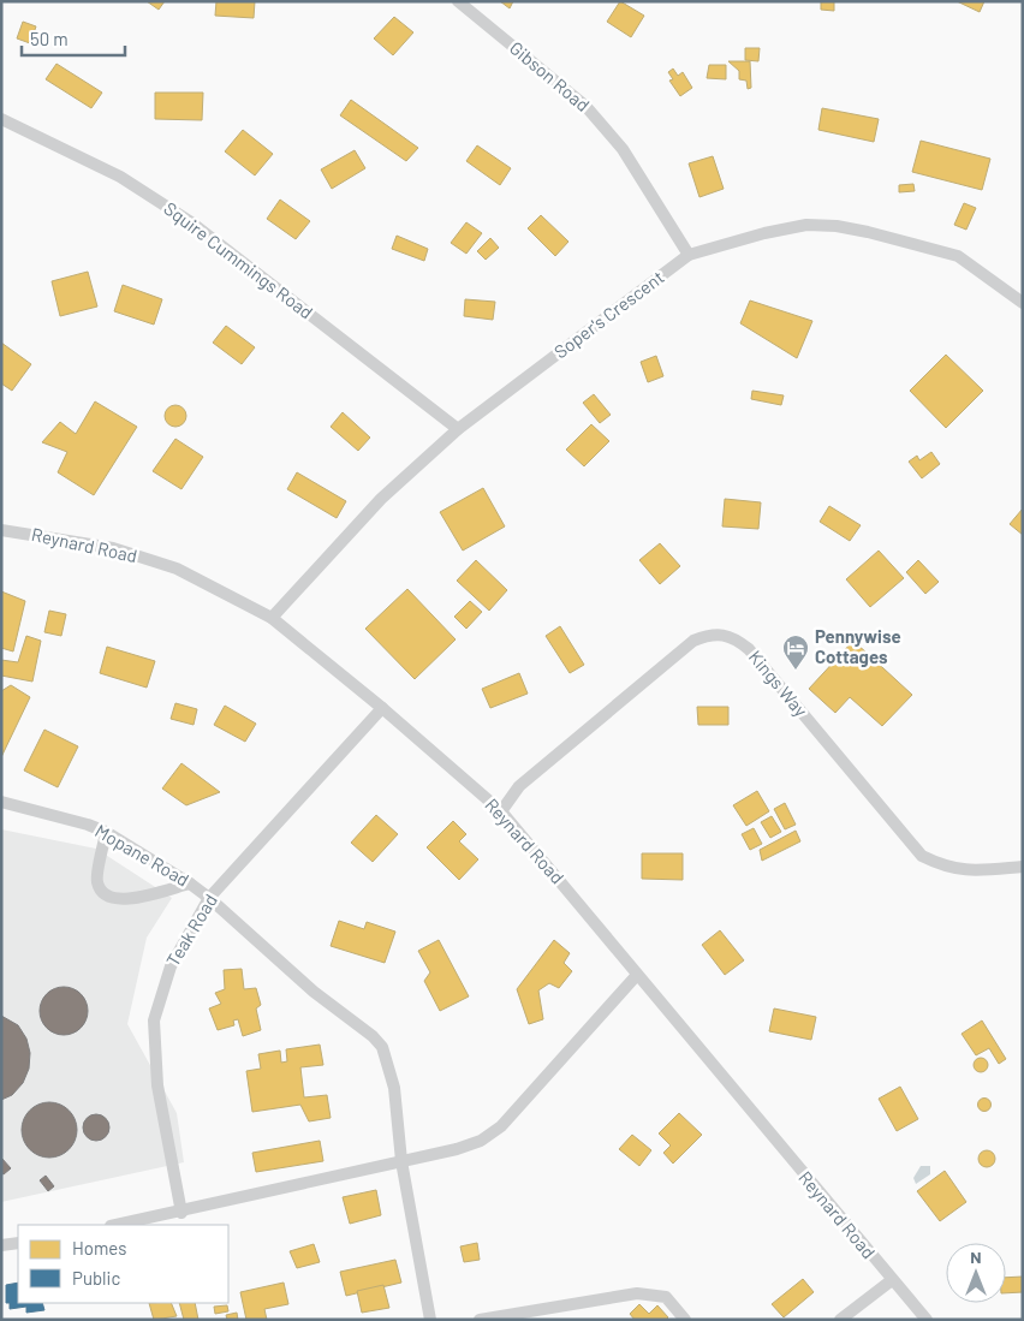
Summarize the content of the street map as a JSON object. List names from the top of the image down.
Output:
{
  "streets": {
    "street": [
      "Gibson Road",
      "Squire Cummings Road",
      "Soper's Crescent",
      "Reynard Road",
      "Kings Way",
      "Mopane Road",
      "Teak Road"
    ]
  },
  "crossings": [
    ["Gibson Road", "Soper's Crescent"],
    ["Squire Cummings Road", "Soper's Crescent"],
    ["Soper's Crescent", "Reynard Road"],
    ["Reynard Road", "Kings Way"],
    ["Reynard Road", "Teak Road"],
    ["Mopane Road", "Teak Road"]
  ],
  "places": {
    "hotel": ["Pennywise Cottages"]
  },
  "legend": ["Homes", "Public"],
  "scale_bar": "50 m",
  "north": "top"
}
